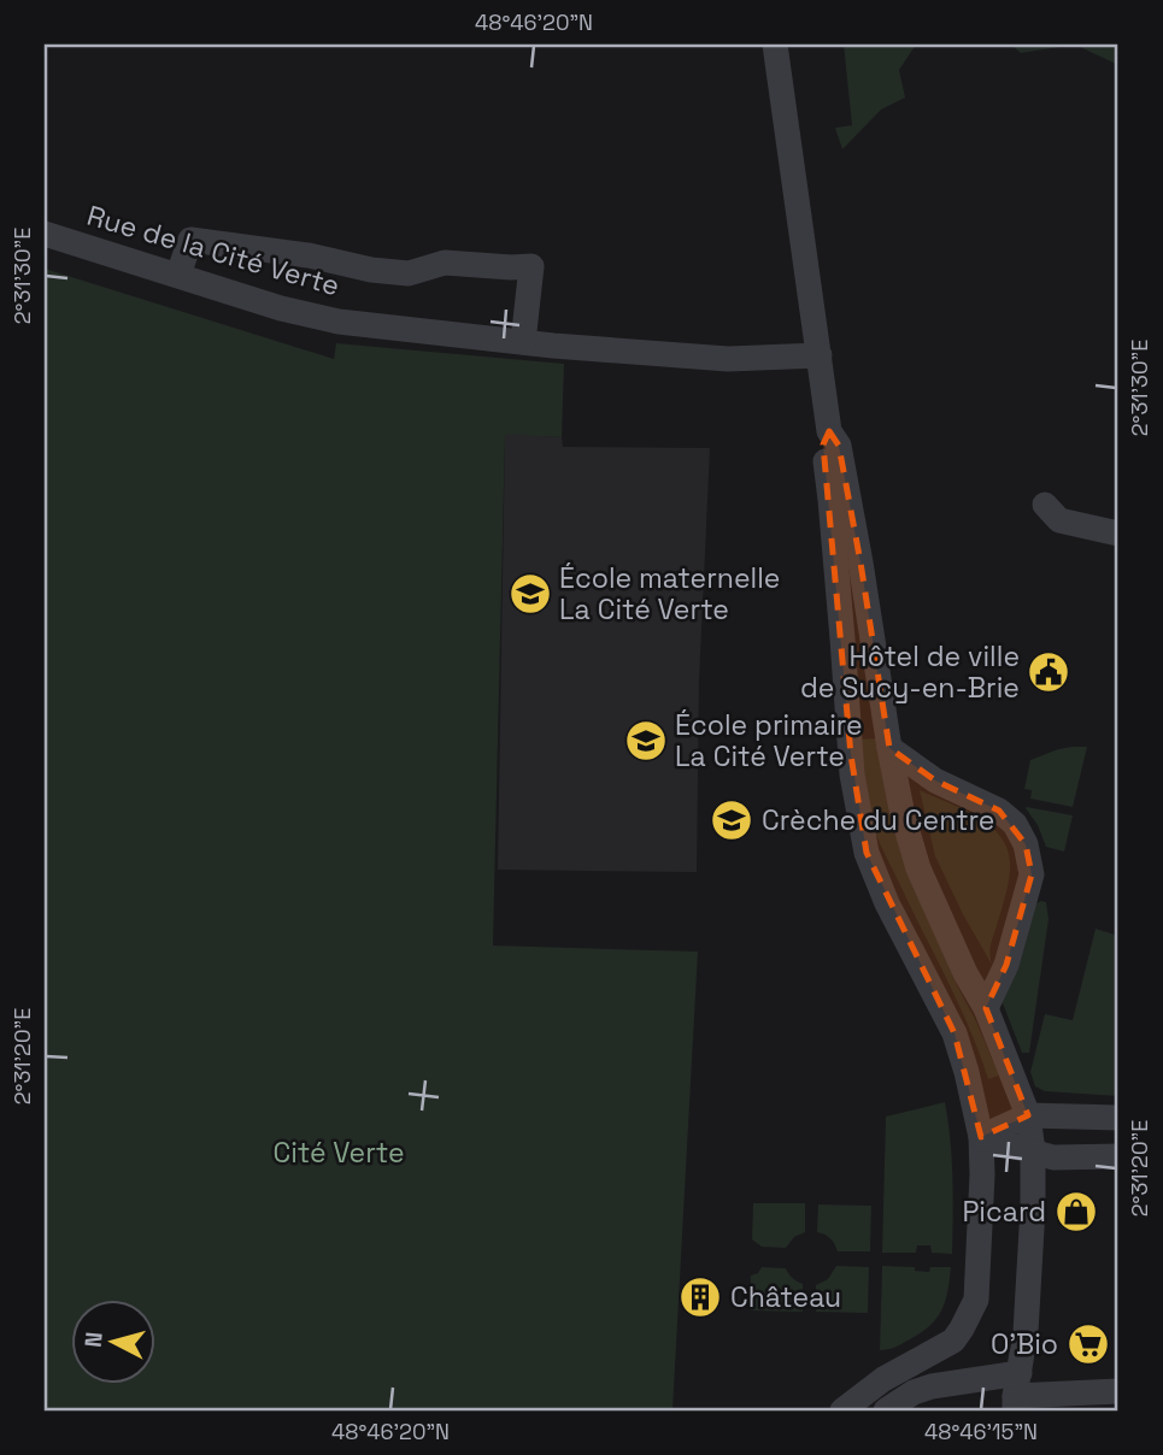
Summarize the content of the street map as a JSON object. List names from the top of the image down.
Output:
{
  "streets": {
    "street": ["Rue de la Cité Verte"]
  },
  "parks": ["Cité Verte"],
  "places": {
    "school or university": ["École maternelle La Cité Verte", "École primaire La Cité Verte", "Crèche du Centre"],
    "public building": ["Hôtel de ville de Sucy-en-Brie"],
    "shop": ["Picard"],
    "building": ["Château"],
    "supermarket": ["O'Bio"]
  },
  "north": "left",
  "coordinates": [
    "48°46'20\"N",
    "2°31'30\"E",
    "2°31'20\"E",
    "48°46'15\"N"
  ]
}
